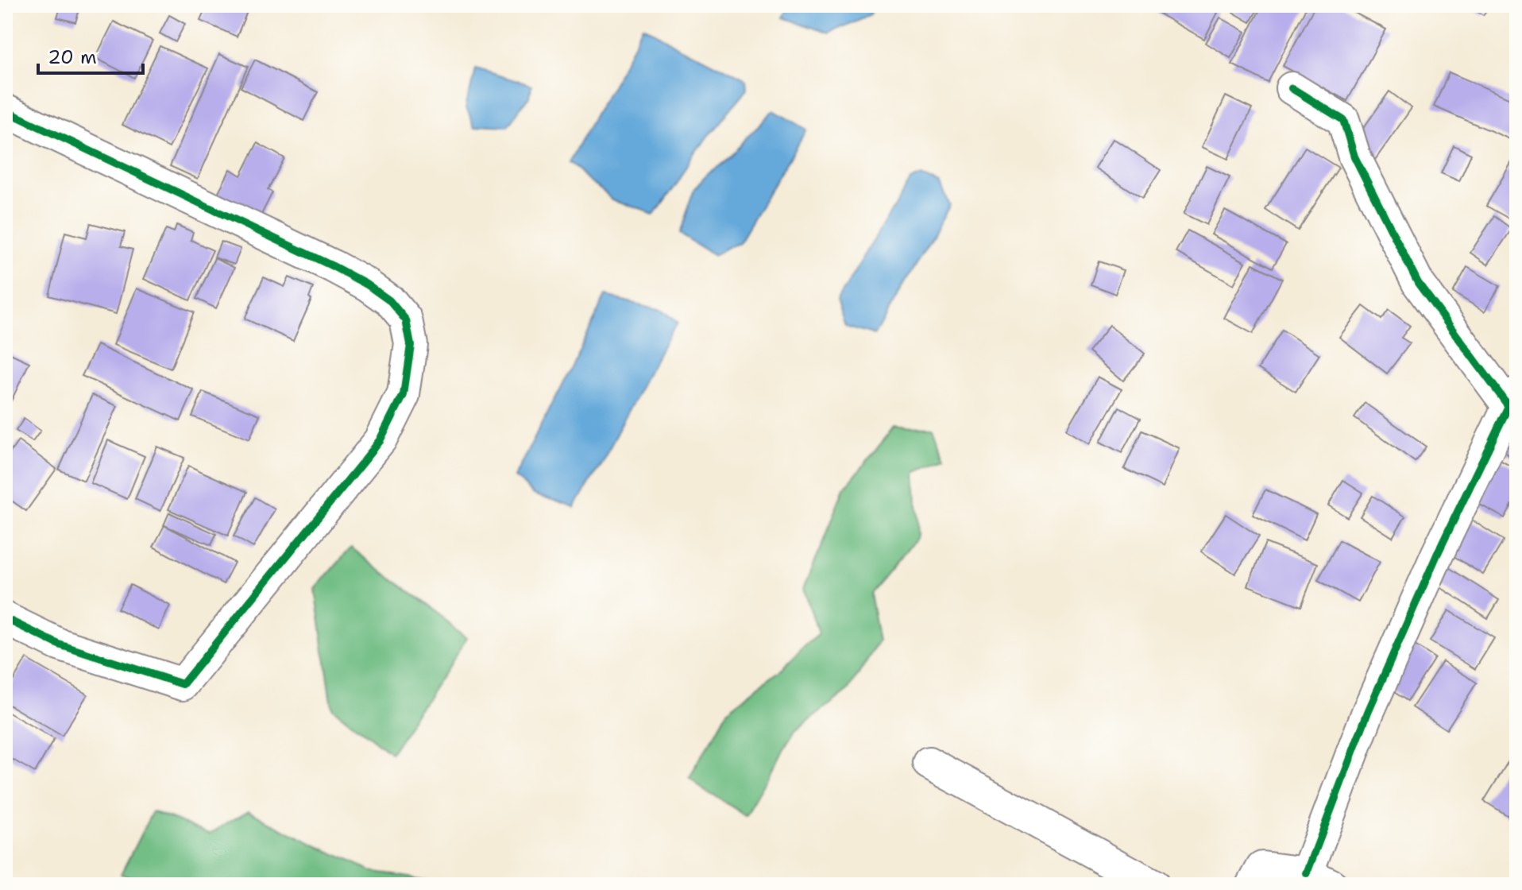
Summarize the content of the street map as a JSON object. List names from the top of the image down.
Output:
{
  "scale_bar": "20 m"
}
